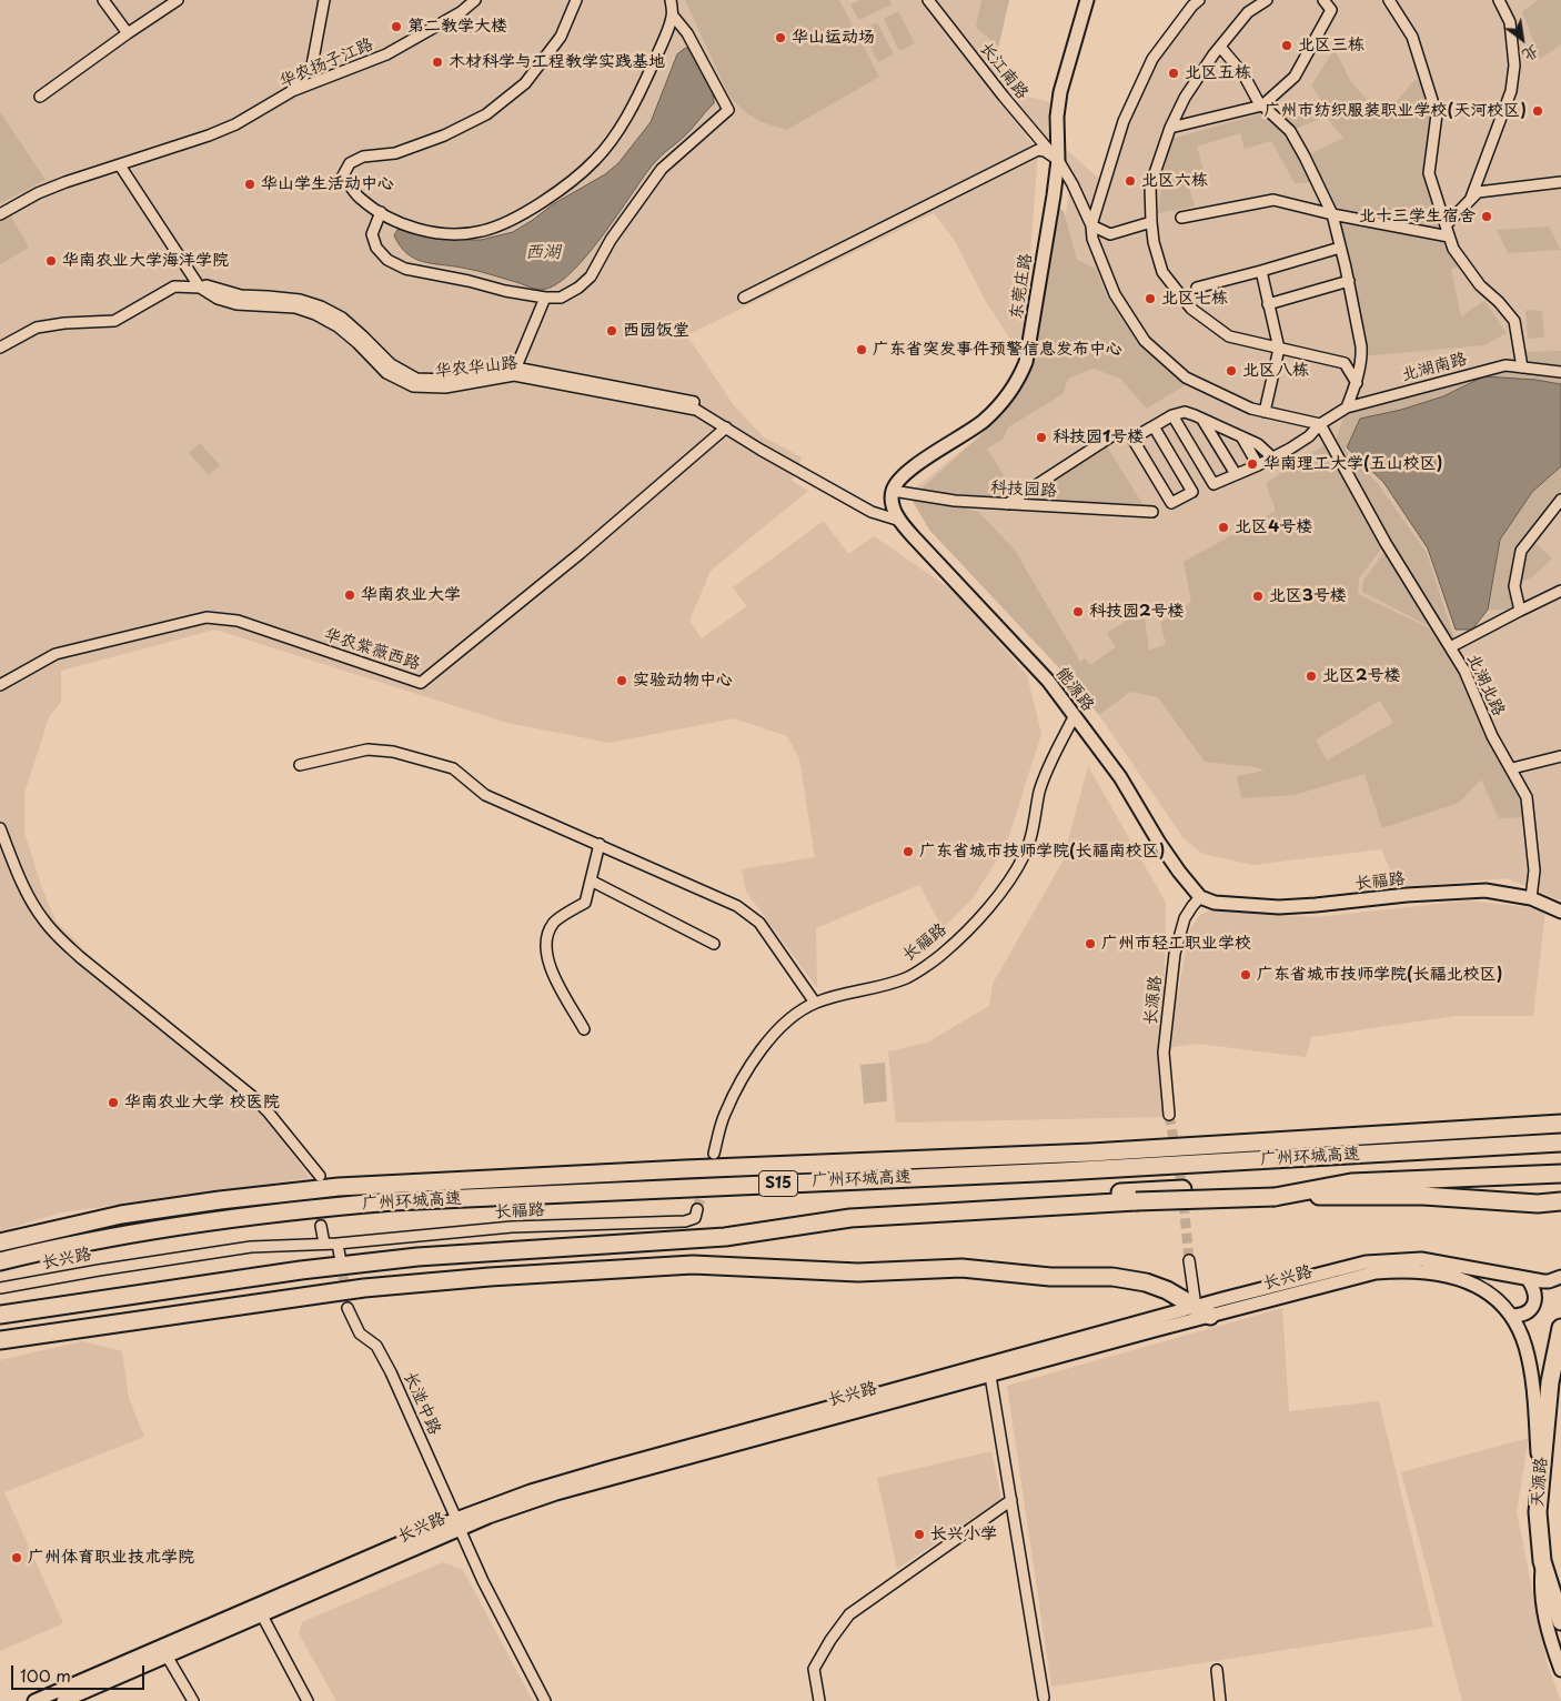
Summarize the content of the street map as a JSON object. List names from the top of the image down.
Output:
{
  "streets": {
    "highway": ["广州环城高速", "S15", "天源路"],
    "street": [
      "华农扬子江路",
      "长江南路",
      "东莞庄路",
      "华农华山路",
      "北湖南路",
      "科技园路",
      "华农紫薇西路",
      "北湖北路",
      "能源路",
      "长福路",
      "长源路",
      "长兴路",
      "长湴中路"
    ]
  },
  "crossings": [
    ["长江南路", "东莞庄路"],
    ["长江南路", "北湖南路"],
    ["东莞庄路", "科技园路"],
    ["华农华山路", "华农紫薇西路"],
    ["华农华山路", "能源路"],
    ["北湖北路", "长福路"],
    ["能源路", "长福路"],
    ["能源路", "长源路"],
    ["长福路", "长源路"],
    ["长福路", "长兴路"],
    ["长兴路", "长湴中路"],
    ["长兴路", "天源路"]
  ],
  "water": ["西湖"],
  "places": [
    "第二教学大楼",
    "华山运动场",
    "北区三栋",
    "木材科学与工程教学实践基地",
    "北区五栋",
    "广州市纺织服装职业学校(天河校区)",
    "北区六栋",
    "华山学生活动中心",
    "北十三学生宿舍",
    "华南农业大学海洋学院",
    "北区七栋",
    "西园饭堂",
    "广东省突发事件预警信息发布中心",
    "北区八栋",
    "科技园1号楼",
    "华南理工大学(五山校区)",
    "北区4号楼",
    "华南农业大学",
    "北区3号楼",
    "科技园2号楼",
    "北区2号楼",
    "实验动物中心",
    "广东省城市技师学院(长福南校区)",
    "广州市轻工职业学校",
    "广东省城市技师学院(长福北校区)",
    "华南农业大学 校医院",
    "长兴小学",
    "广州体育职业技术学院"
  ],
  "scale_bar": "100 m",
  "north": "bottom right"
}
